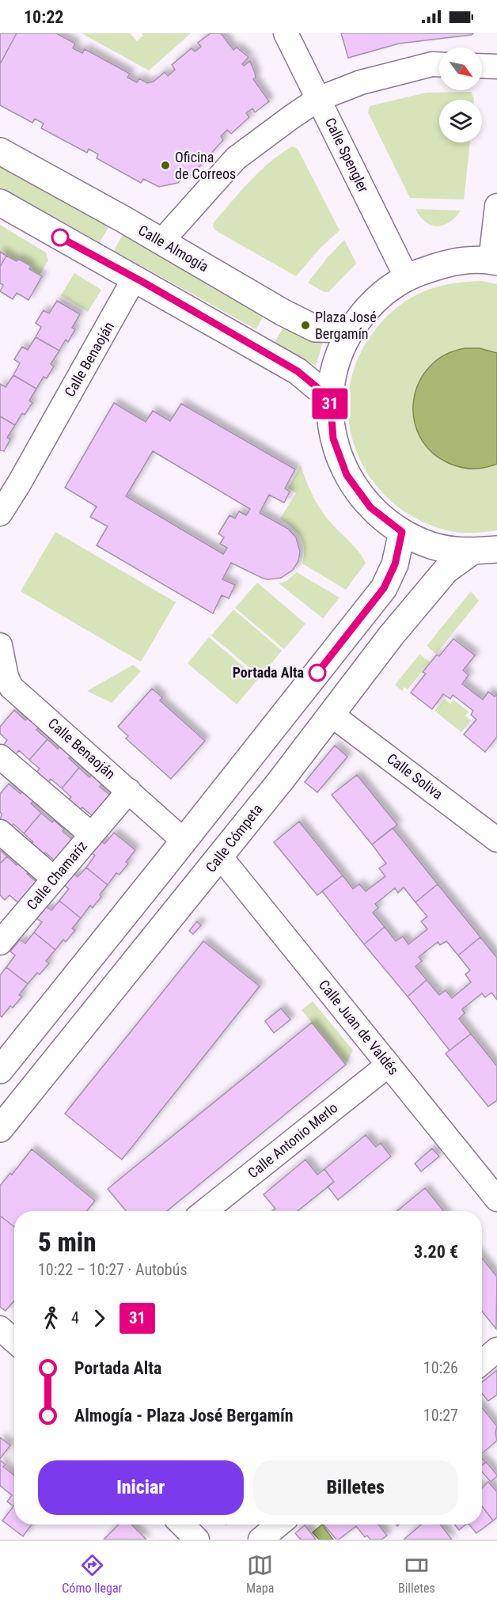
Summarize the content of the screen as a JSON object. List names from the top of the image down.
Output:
{
  "streets": {
    "main road": ["Calle Almogía", "Calle Cómpeta"],
    "street": [
      "Calle Spengler",
      "Calle Benaoján",
      "Calle Soliva",
      "Calle Chamariz",
      "Calle Juan de Valdés",
      "Calle Antonio Merlo"
    ]
  },
  "crossings": [
    ["Calle Soliva", "Calle Cómpeta"],
    ["Calle Cómpeta", "Calle Juan de Valdés"],
    ["Calle Juan de Valdés", "Calle Antonio Merlo"]
  ],
  "places": ["Oficina de Correos", "Plaza José Bergamín", "Portada Alta"],
  "lines": ["bus line 31"],
  "north": "bottom right",
  "page": {
    "status": "10:22",
    "on_map": "31",
    "heading": ["5 min", "10:22 – 10:27 · Autobús", "3.20 €"],
    "legs": ["4", "31"],
    "list": [
      {
        "name": "Portada Alta",
        "value": "10:26"
      },
      {
        "name": "Almogía - Plaza José Bergamín",
        "value": "10:27"
      }
    ],
    "buttons": ["Iniciar", "Billetes"],
    "tabs": ["Cómo llegar", "Mapa", "Billetes"]
  }
}
